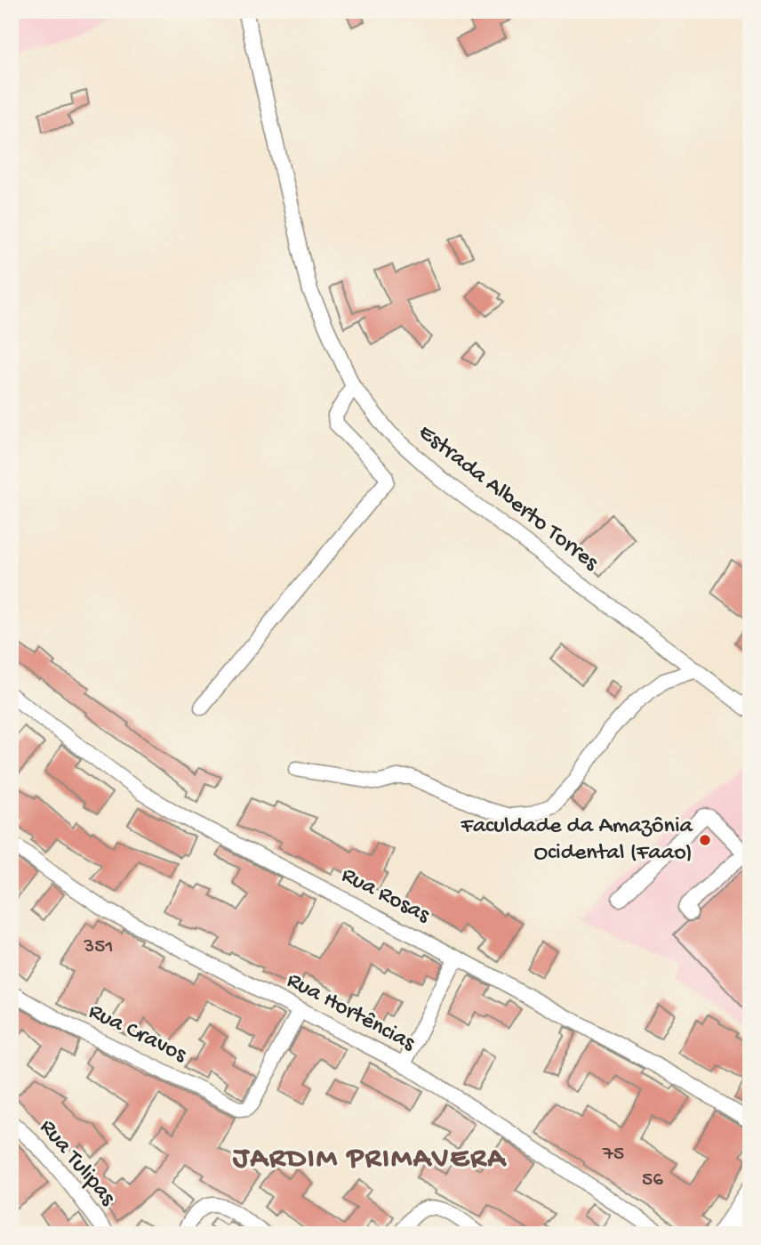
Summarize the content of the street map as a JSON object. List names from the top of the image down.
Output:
{
  "streets": {
    "street": [
      "Estrada Alberto Torres",
      "Rua Rosas",
      "Rua Hortências",
      "Rua Cravos",
      "Rua Tulipas"
    ]
  },
  "crossings": [
    ["Rua Hortências", "Rua Cravos"]
  ],
  "districts": ["JARDIM PRIMAVERA"],
  "places": ["Faculdade da Amazônia Ocidental (Faao)"],
  "house_numbers": ["351", "75", "56"]
}
